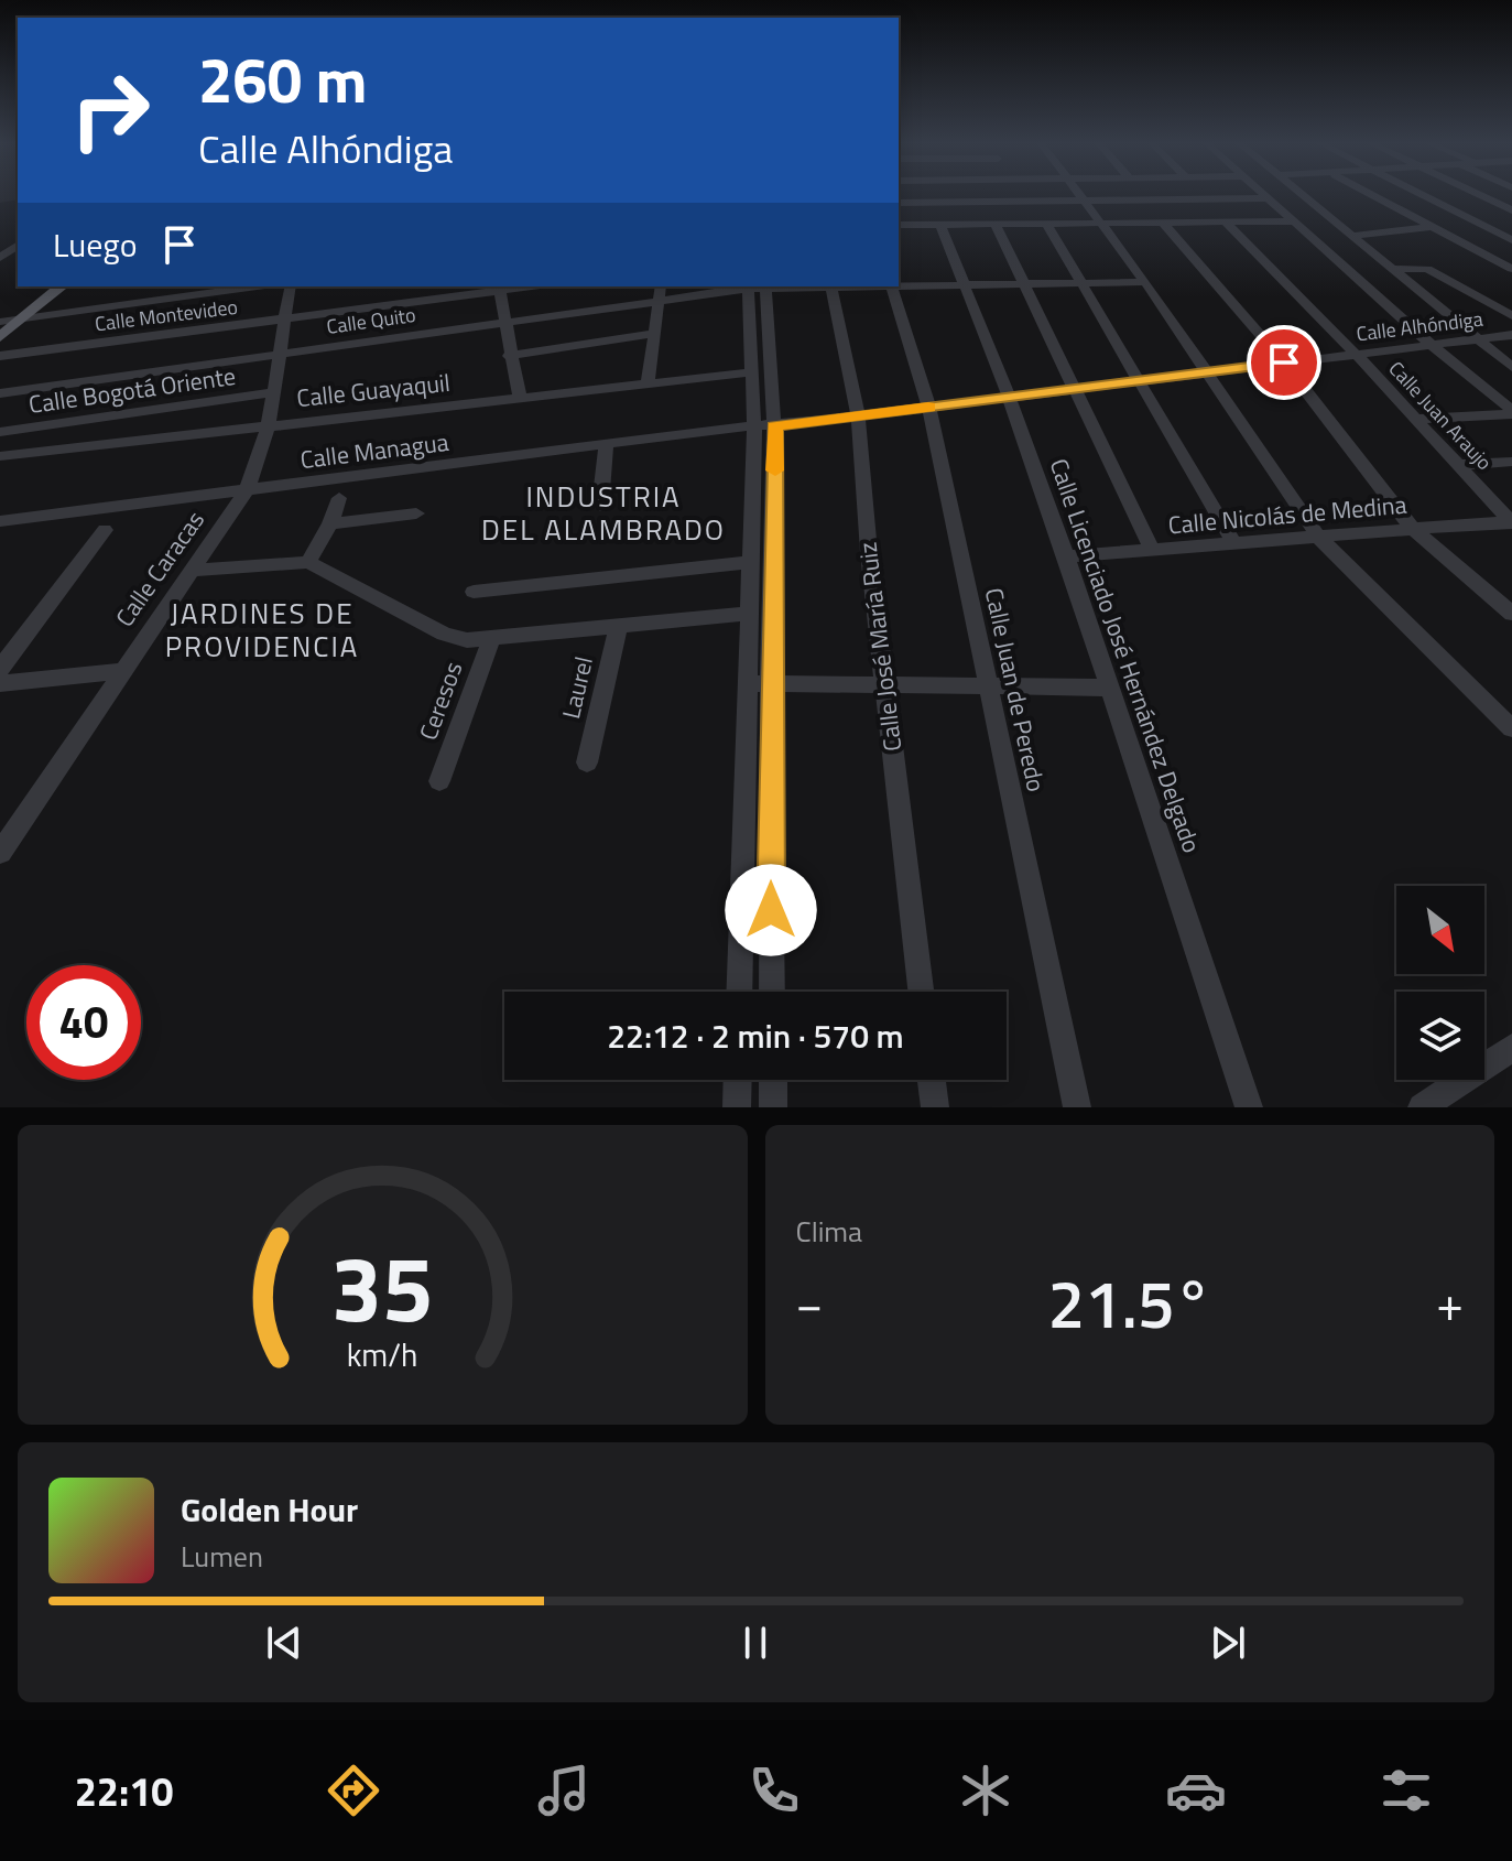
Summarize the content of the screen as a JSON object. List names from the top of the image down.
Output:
{
  "streets": {
    "street": [
      "Calle Montevideo",
      "Calle Quito",
      "Calle Alhóndiga",
      "Calle Bogotá Oriente",
      "Calle Guayaquil",
      "Calle Juan Araujo",
      "Calle Managua",
      "Calle Nicolás de Medina",
      "Calle Caracas",
      "Calle José María Ruiz",
      "Calle Licenciado José Hernández Delgado",
      "Laurel",
      "Calle Juan de Peredo",
      "Ceresos"
    ]
  },
  "crossings": [
    ["Calle Montevideo", "Calle Caracas"],
    ["Calle Quito", "Calle Caracas"],
    ["Calle Quito", "Calle José María Ruiz"],
    ["Calle Quito", "Calle Licenciado José Hernández Delgado"],
    ["Calle Quito", "Calle Juan de Peredo"],
    ["Calle Alhóndiga", "Calle Juan Araujo"],
    ["Calle Alhóndiga", "Calle Managua"],
    ["Calle Alhóndiga", "Calle José María Ruiz"],
    ["Calle Alhóndiga", "Calle Licenciado José Hernández Delgado"],
    ["Calle Alhóndiga", "Calle Juan de Peredo"],
    ["Calle Bogotá Oriente", "Calle Caracas"],
    ["Calle Guayaquil", "Calle Caracas"],
    ["Calle Juan Araujo", "Calle Nicolás de Medina"],
    ["Calle Managua", "Calle Caracas"],
    ["Calle Nicolás de Medina", "Calle Licenciado José Hernández Delgado"]
  ],
  "districts": ["INDUSTRIA DEL ALAMBRADO", "JARDINES DE PROVIDENCIA"],
  "north": "bottom right",
  "page": {
    "turn": ["260 m", "Calle Alhóndiga"],
    "then": "Luego",
    "limit": "40",
    "trip": "22:12 · 2 min · 570 m",
    "tile": "Clima",
    "heat": ["−", "21.5°", "+"],
    "song": ["Golden Hour", "Lumen"],
    "tabs": "22:10",
    "gauge": ["35", "km/h"]
  }
}
